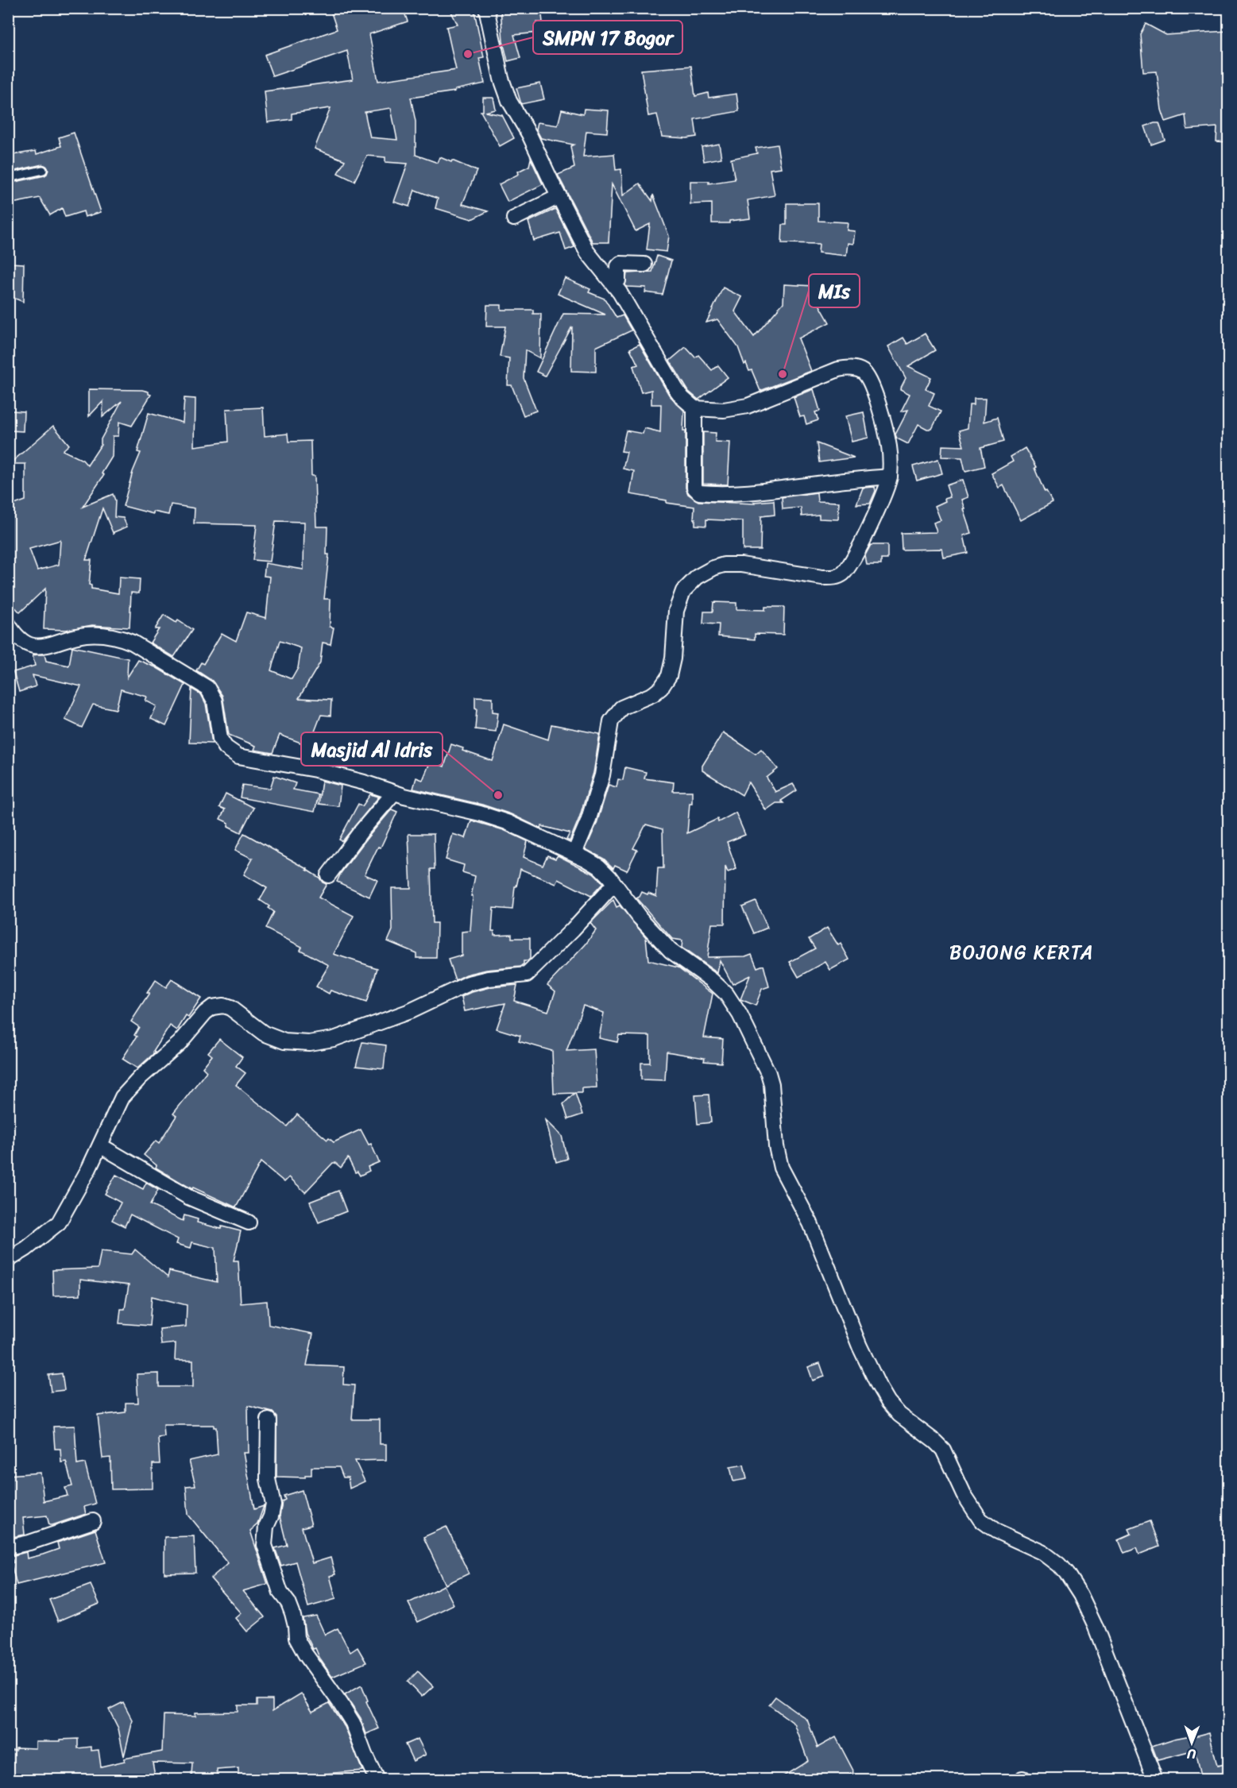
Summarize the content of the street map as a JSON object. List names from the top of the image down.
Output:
{
  "districts": ["BOJONG KERTA"],
  "places": ["SMPN 17 Bogor", "MIs", "Masjid Al Idris"],
  "north": "bottom"
}
